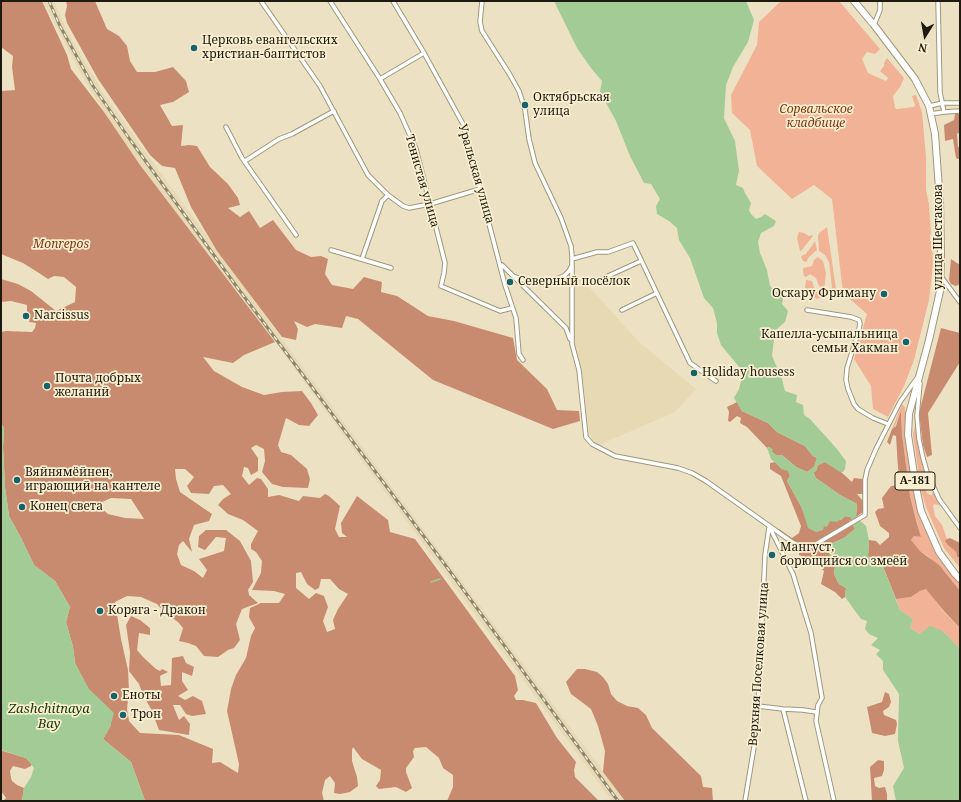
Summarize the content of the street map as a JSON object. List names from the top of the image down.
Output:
{
  "streets": {
    "main road": ["улица Шестакова", "А-181"],
    "street": ["Уральская улица", "Тенистая улица", "Верхняя Поселковая улица"]
  },
  "crossings": [
    ["Уральская улица", "Тенистая улица"],
    ["улица Шестакова", "А-181"]
  ],
  "water": ["Zashchitnaya Bay"],
  "parks": ["Сорвальское кладбище", "Monrepos"],
  "places": [
    "Церковь евангельских христиан-баптистов",
    "Октябрьская улица",
    "Северный посёлок",
    "Оскару Фриману",
    "Narcissus",
    "Капелла-усыпальница семьи Хакман",
    "Holiday housess",
    "Почта добрых желаний",
    "Вяйнямёйнен, играющий на кантеле",
    "Конец света",
    "Мангуст, борющийся со змеёй",
    "Коряга - Дракон",
    "Еноты",
    "Трон"
  ],
  "north": "bottom"
}
